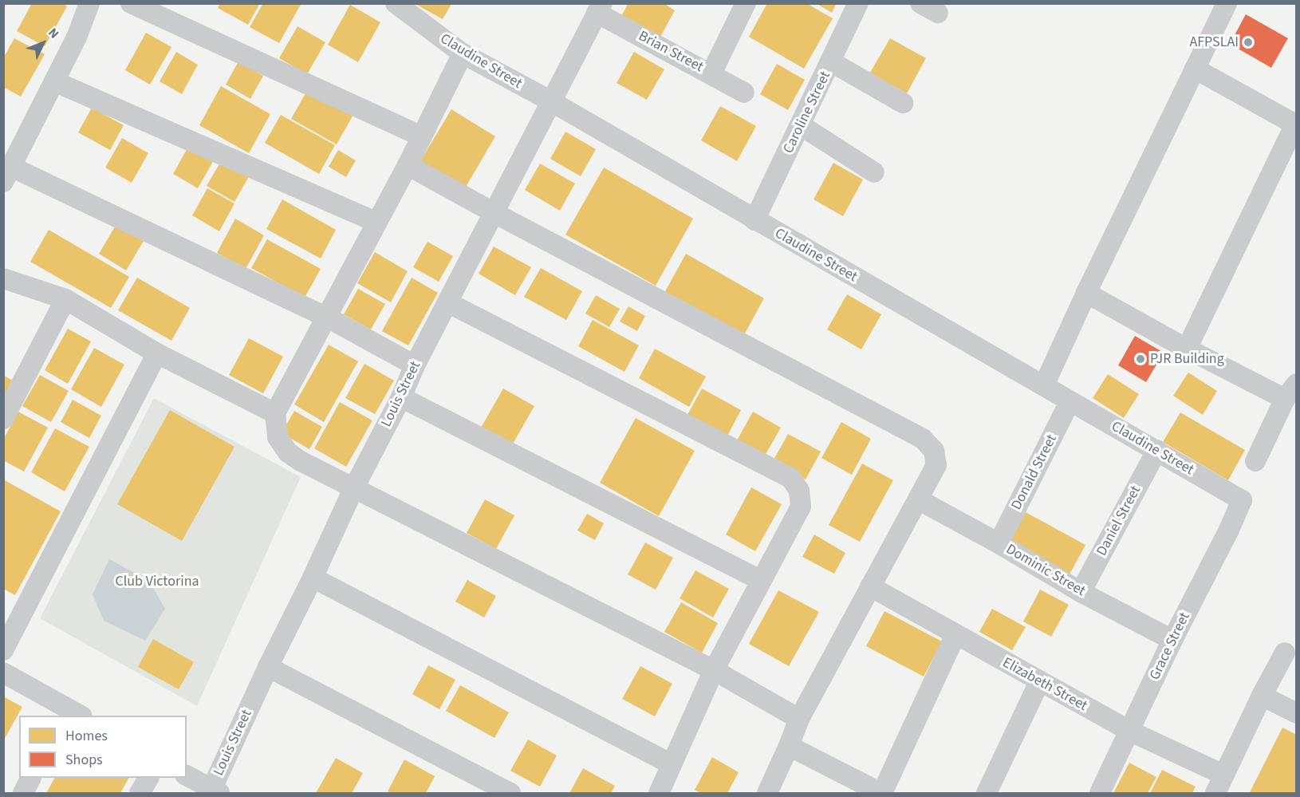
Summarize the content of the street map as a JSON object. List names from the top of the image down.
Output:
{
  "streets": {
    "street": [
      "Brian Street",
      "Claudine Street",
      "Caroline Street",
      "Louis Street",
      "Donald Street",
      "Daniel Street",
      "Dominic Street",
      "Grace Street",
      "Elizabeth Street"
    ]
  },
  "crossings": [
    ["Brian Street", "Louis Street"],
    ["Claudine Street", "Caroline Street"],
    ["Claudine Street", "Louis Street"],
    ["Claudine Street", "Donald Street"],
    ["Claudine Street", "Daniel Street"],
    ["Claudine Street", "Grace Street"],
    ["Donald Street", "Dominic Street"],
    ["Daniel Street", "Dominic Street"],
    ["Dominic Street", "Grace Street"],
    ["Grace Street", "Elizabeth Street"]
  ],
  "parks": ["Club Victorina"],
  "places": ["AFPSLAI", "PJR Building"],
  "legend": ["Homes", "Shops"],
  "north": "top right"
}
